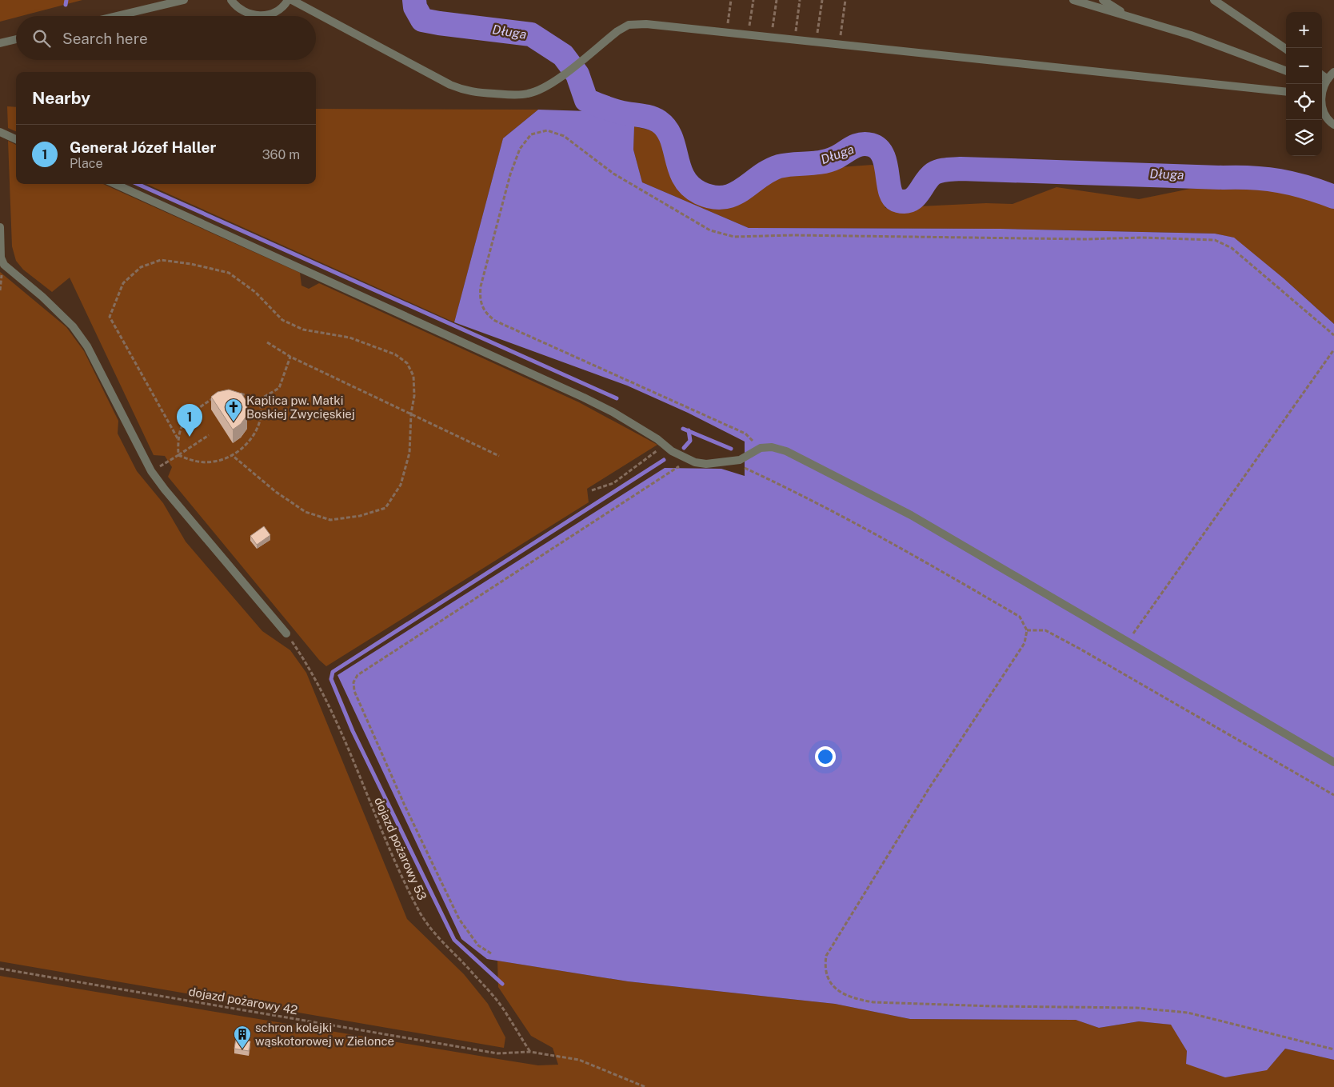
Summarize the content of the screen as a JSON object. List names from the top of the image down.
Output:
{
  "streets": {
    "path": ["dojazd pożarowy 53", "dojazd pożarowy 42"]
  },
  "crossings": [
    ["dojazd pożarowy 53", "dojazd pożarowy 42"]
  ],
  "water": ["Długa"],
  "places": {
    "church": ["Kaplica pw. Matki Boskiej Zwycięskiej"],
    "building": ["schron kolejki wąskotorowej w Zielonce"]
  },
  "page": {
    "map_buttons": ["+", "−"],
    "search": "Search here",
    "heading": "Nearby",
    "list": [
      {
        "mark": "1",
        "name": "Generał Józef Haller",
        "note": "Place",
        "value": "360 m"
      }
    ],
    "pins": "1"
  }
}
